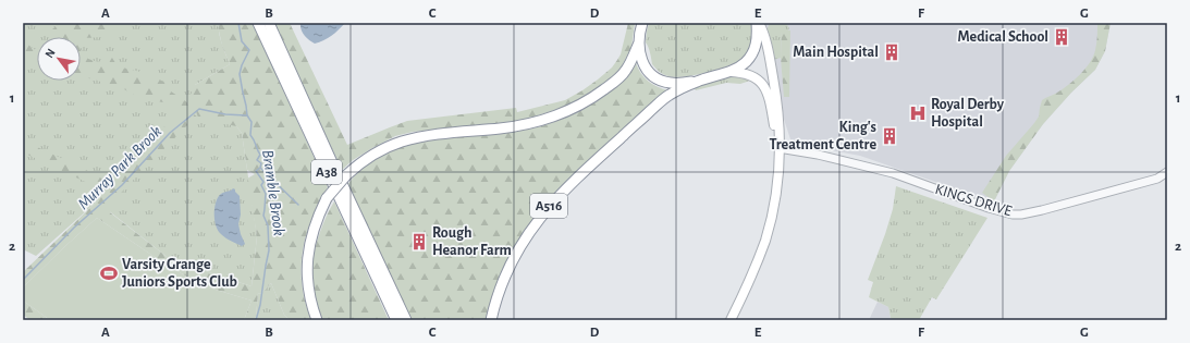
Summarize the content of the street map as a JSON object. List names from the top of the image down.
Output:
{
  "streets": {
    "highway": ["A38", "A516"],
    "street": ["KINGS DRIVE"]
  },
  "water": ["Murray Park Brook", "Bramble Brook"],
  "places": {
    "building": [
      "Medical School",
      "Main Hospital",
      "King's Treatment Centre",
      "Rough Heanor Farm"
    ],
    "hospital": ["Royal Derby Hospital"],
    "sports": ["Varsity Grange Juniors Sports Club"]
  },
  "north": "top left",
  "grid": {
    "columns": [
      "A",
      "B",
      "C",
      "D",
      "E",
      "F",
      "G"
    ],
    "rows": ["1", "2"]
  }
}
